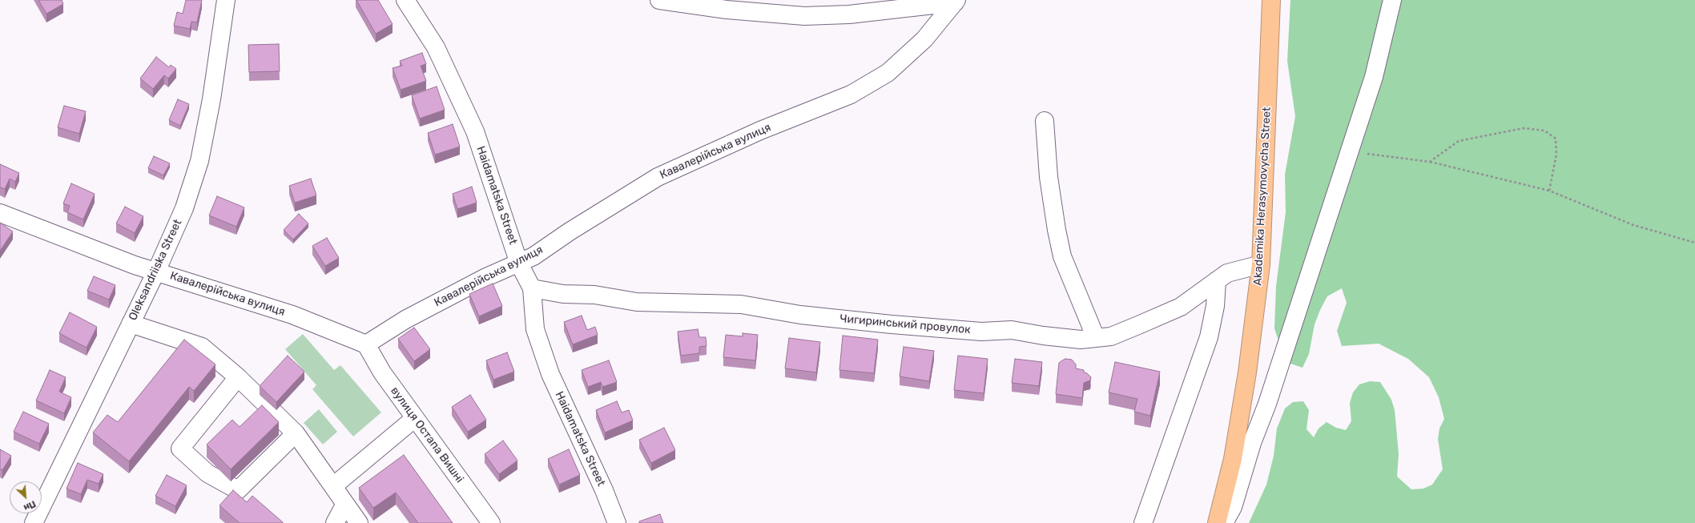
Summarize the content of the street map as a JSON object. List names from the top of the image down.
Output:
{
  "streets": {
    "highway": ["Akademika Herasymovycha Street"],
    "street": [
      "Кавалерійська вулиця",
      "Haidamatska Street",
      "Oleksandriiska Street",
      "Чигиринський провулок",
      "вулиця Остапа Вишні"
    ]
  },
  "crossings": [
    ["Кавалерійська вулиця", "Haidamatska Street"],
    ["Кавалерійська вулиця", "Oleksandriiska Street"],
    ["Кавалерійська вулиця", "вулиця Остапа Вишні"],
    ["Haidamatska Street", "Чигиринський провулок"],
    ["Akademika Herasymovycha Street", "Чигиринський провулок"]
  ],
  "north": "bottom right"
}
